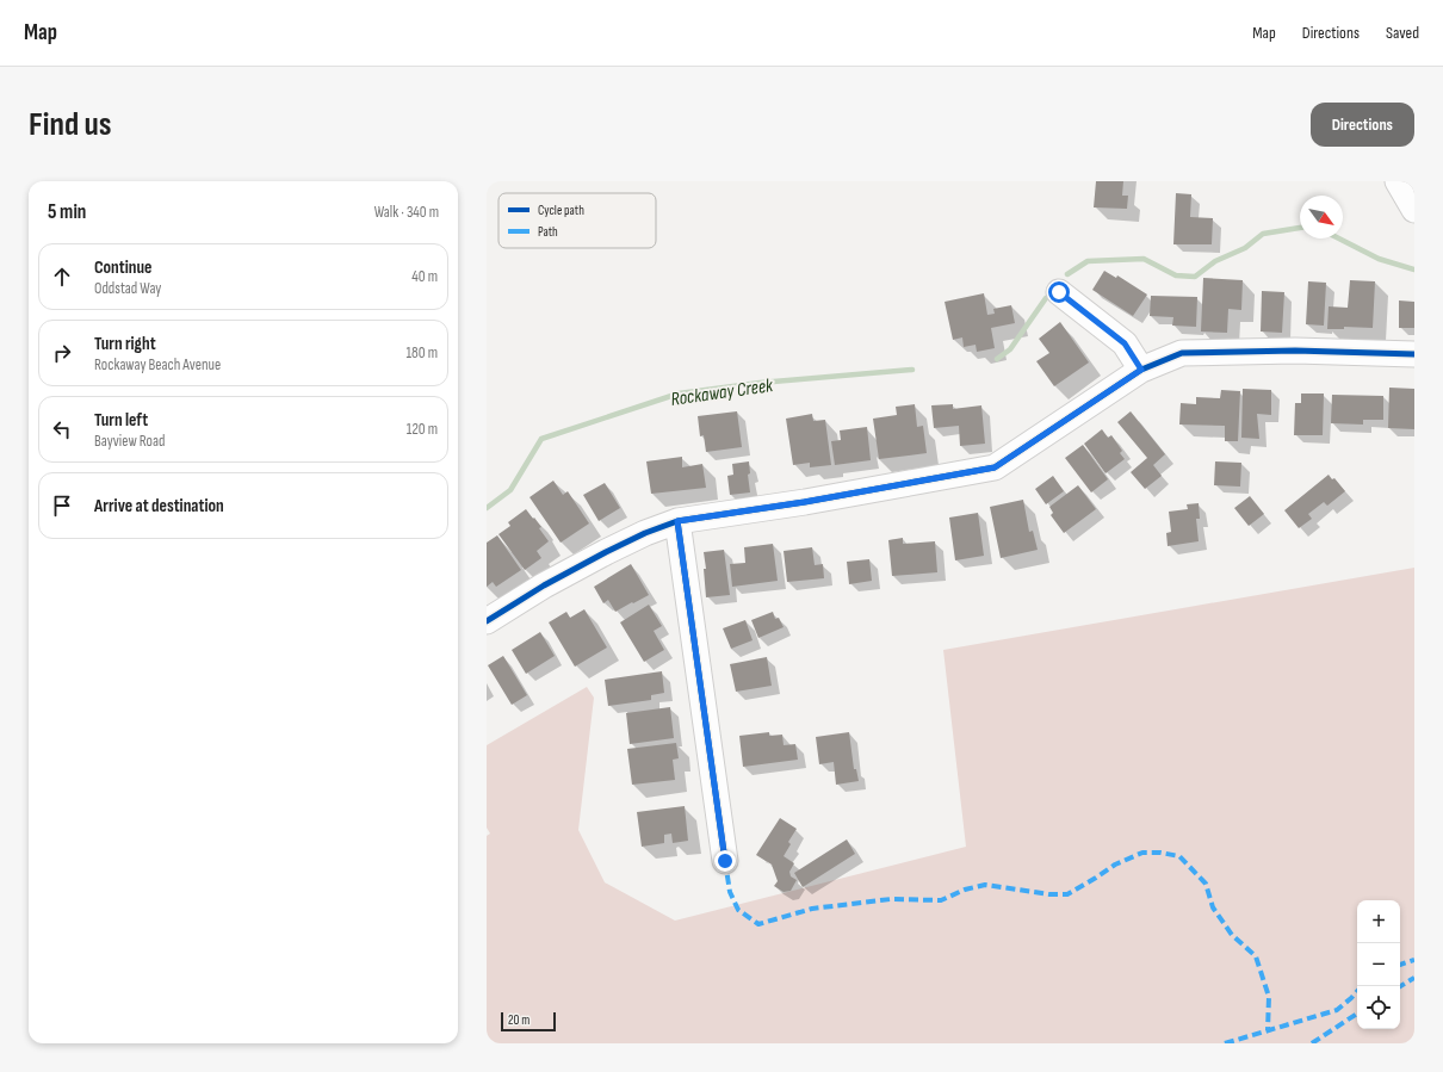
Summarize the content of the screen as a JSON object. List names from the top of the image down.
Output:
{
  "water": ["Rockaway Creek"],
  "legend": ["Cycle path", "Path"],
  "scale_bar": "20 m",
  "north": "bottom right",
  "page": {
    "header": "Map",
    "nav": ["Map", "Directions", "Saved"],
    "buttons": "Directions",
    "title": "Find us",
    "heading": ["5 min", "Walk · 340 m"],
    "list": [
      ["Continue", "Oddstad Way", "40 m"],
      ["Turn right", "Rockaway Beach Avenue", "180 m"],
      ["Turn left", "Bayview Road", "120 m"],
      "Arrive at destination"
    ],
    "map_buttons": ["+", "−"],
    "scale": "20 m"
  }
}
